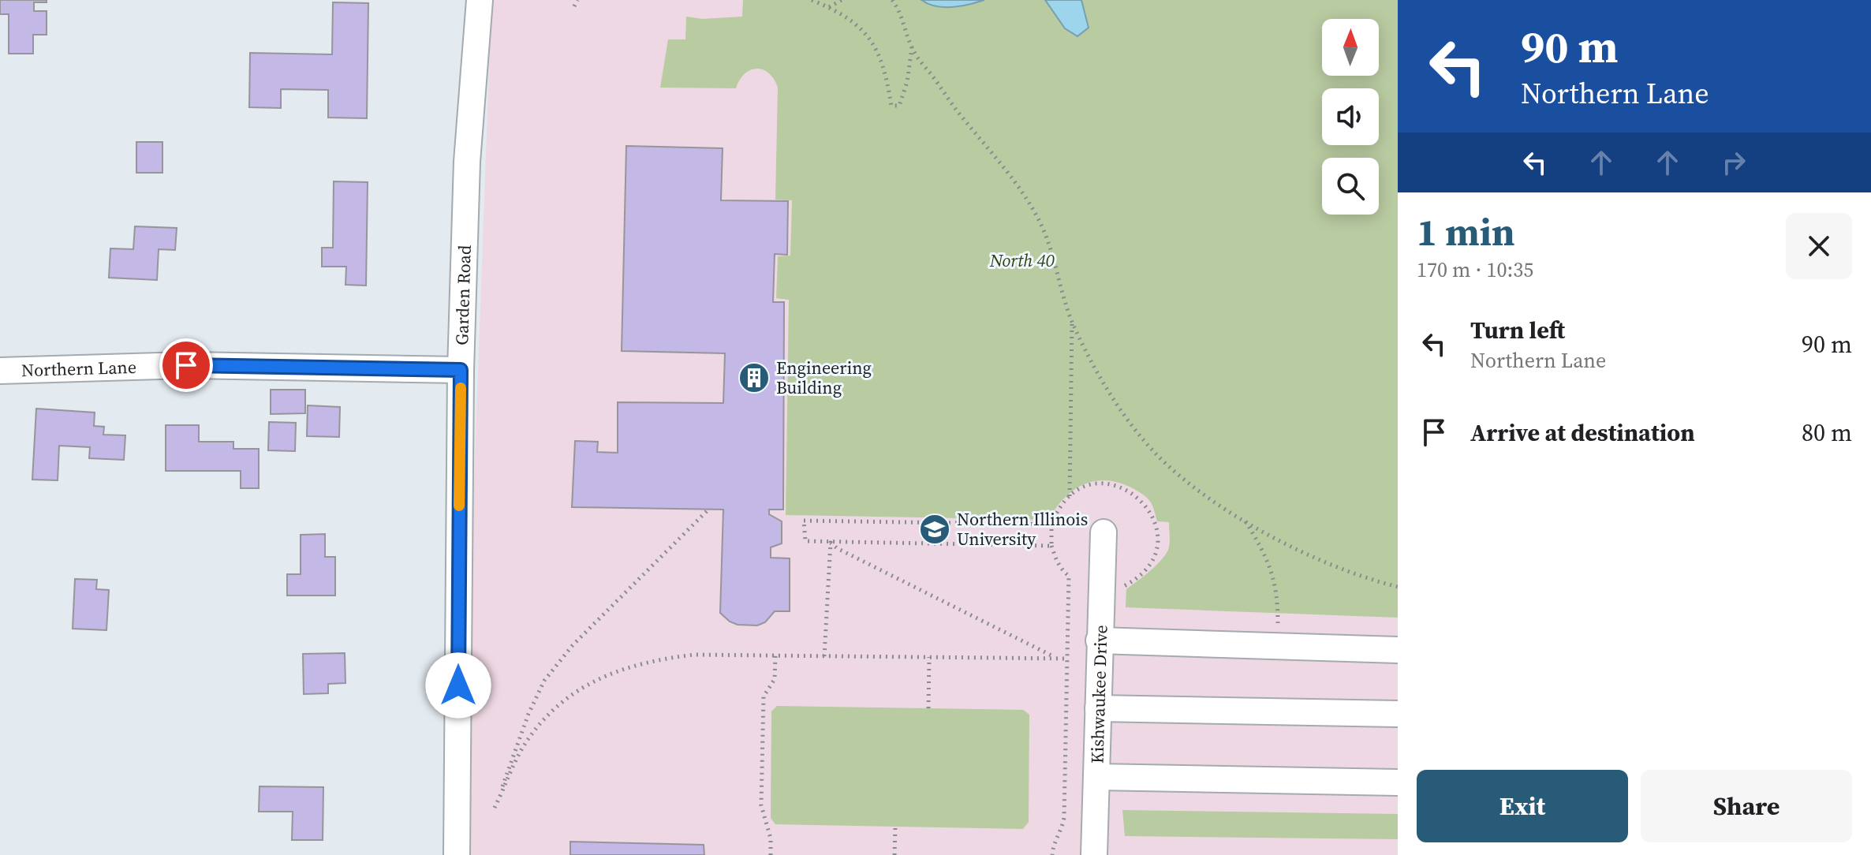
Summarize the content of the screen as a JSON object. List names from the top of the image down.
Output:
{
  "streets": {
    "street": ["Garden Road", "Northern Lane", "Kishwaukee Drive"]
  },
  "crossings": [
    ["Garden Road", "Northern Lane"]
  ],
  "parks": ["North 40"],
  "places": {
    "building": ["Engineering Building"],
    "school or university": ["Northern Illinois University"]
  },
  "north": "top",
  "page": {
    "turn": ["90 m", "Northern Lane"],
    "heading": ["1 min", "170 m · 10:35"],
    "list": [
      {
        "name": "Turn left",
        "note": "Northern Lane",
        "value": "90 m"
      },
      {
        "name": "Arrive at destination",
        "value": "80 m"
      }
    ],
    "buttons": ["Exit", "Share"]
  }
}
